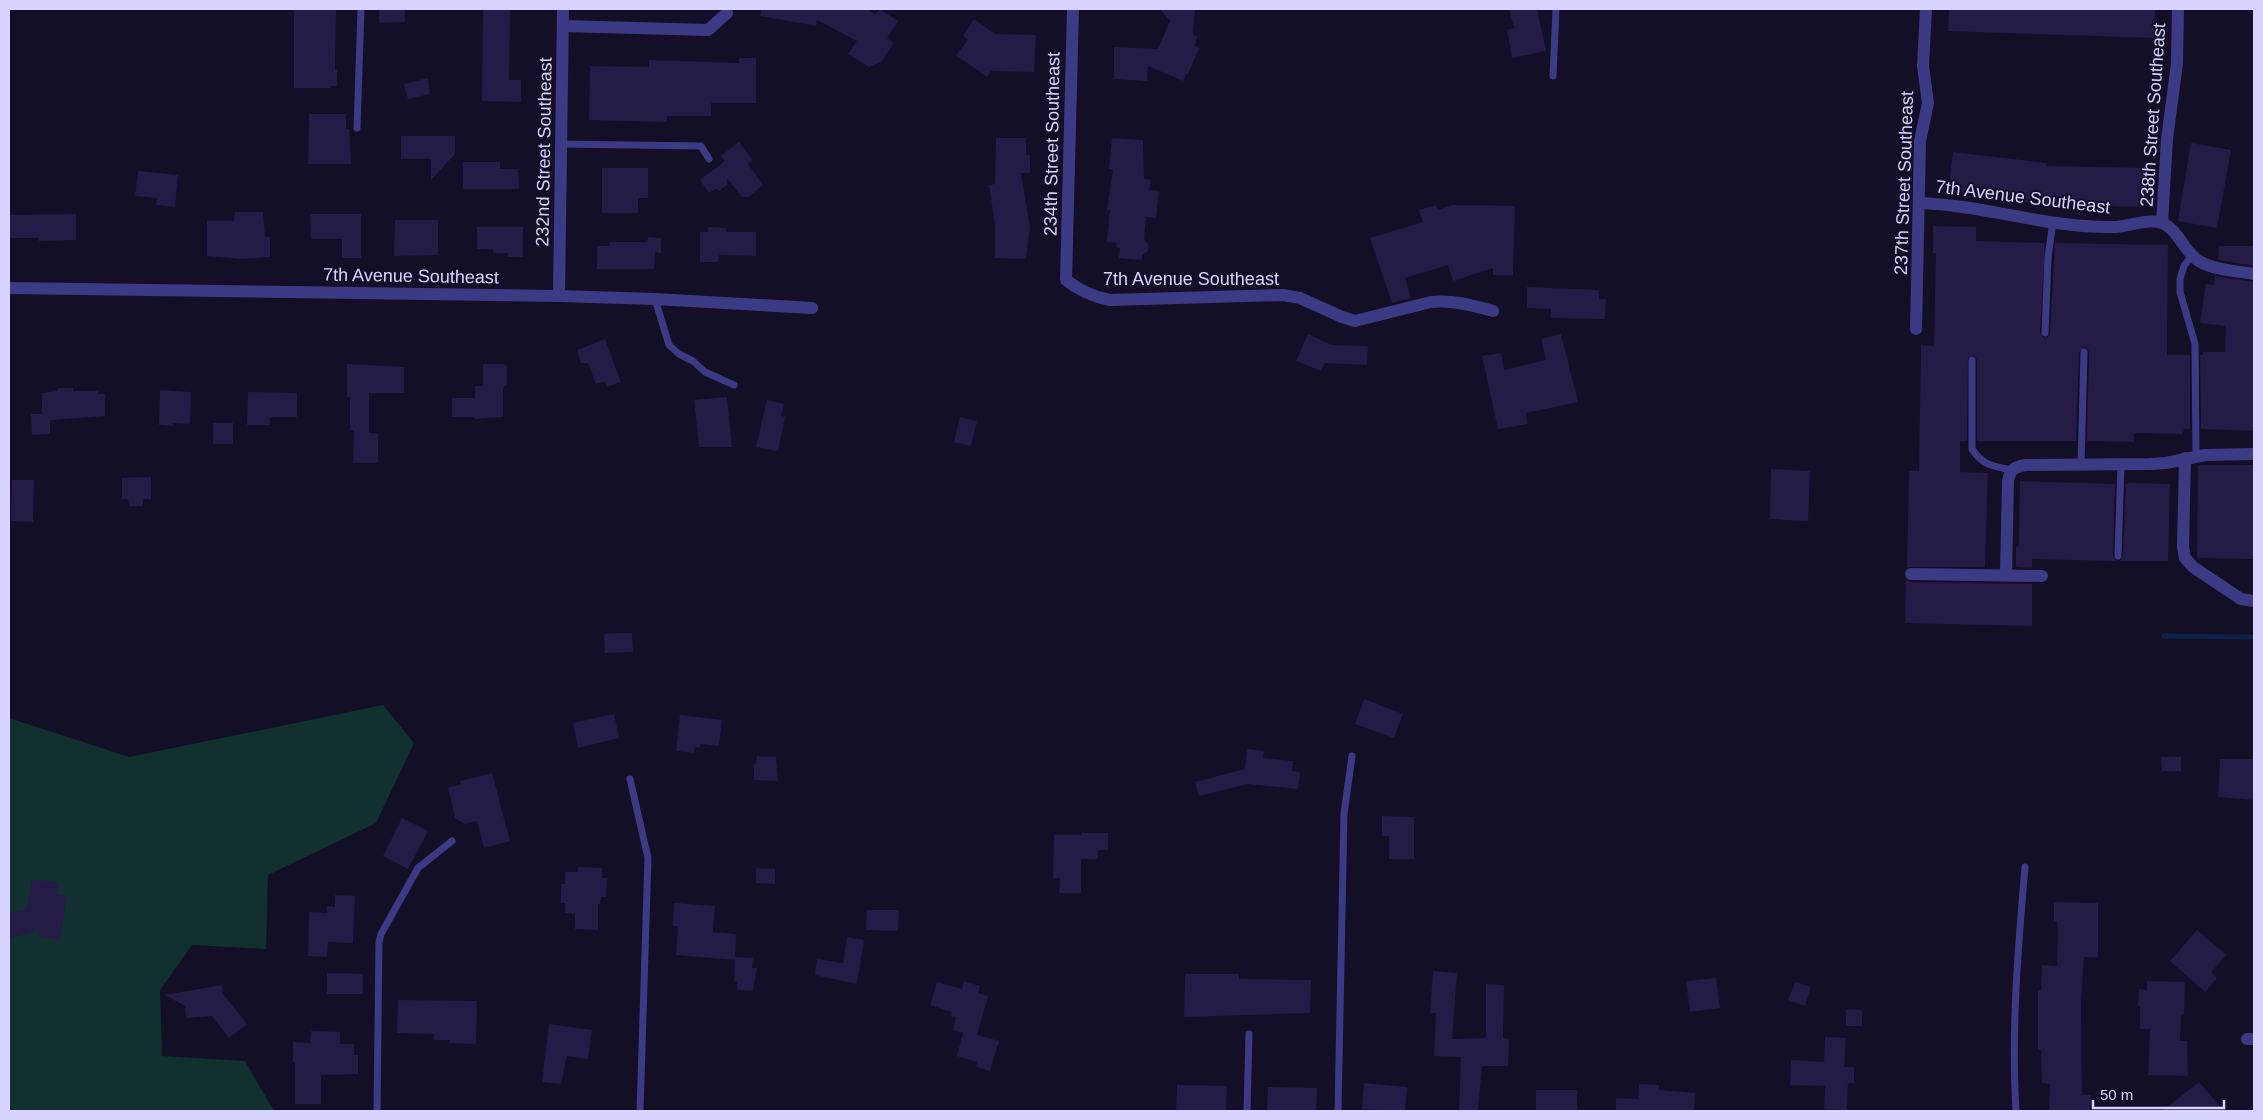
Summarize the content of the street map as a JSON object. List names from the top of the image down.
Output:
{
  "streets": {
    "street": [
      "238th Street Southeast",
      "234th Street Southeast",
      "232nd Street Southeast",
      "237th Street Southeast",
      "7th Avenue Southeast"
    ]
  },
  "crossings": [
    ["238th Street Southeast", "7th Avenue Southeast"],
    ["234th Street Southeast", "7th Avenue Southeast"],
    ["232nd Street Southeast", "7th Avenue Southeast"],
    ["237th Street Southeast", "7th Avenue Southeast"]
  ],
  "scale_bar": "50 m"
}
